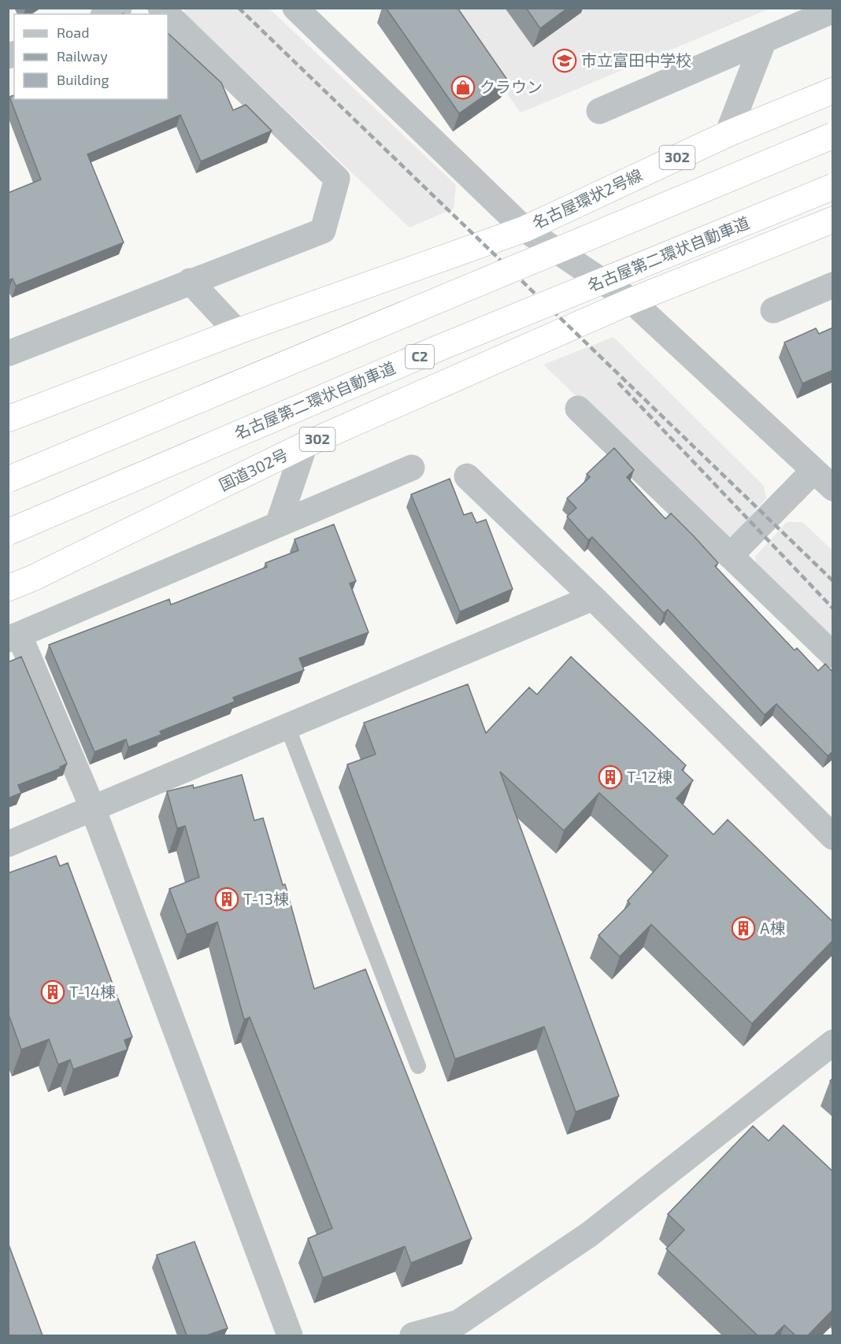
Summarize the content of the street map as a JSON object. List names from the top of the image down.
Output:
{
  "streets": {
    "highway": [
      "302",
      "名古屋環状2号線",
      "名古屋第二環状自動車道",
      "C2",
      "国道302号"
    ]
  },
  "crossings": [
    ["302", "名古屋環状2号線"],
    ["302", "国道302号"]
  ],
  "places": {
    "school or university": ["市立富田中学校"],
    "shop": ["クラウン"],
    "building": [
      "T-12棟",
      "T-13棟",
      "A棟",
      "T-14棟"
    ]
  },
  "legend": ["Road", "Railway", "Building"]
}
